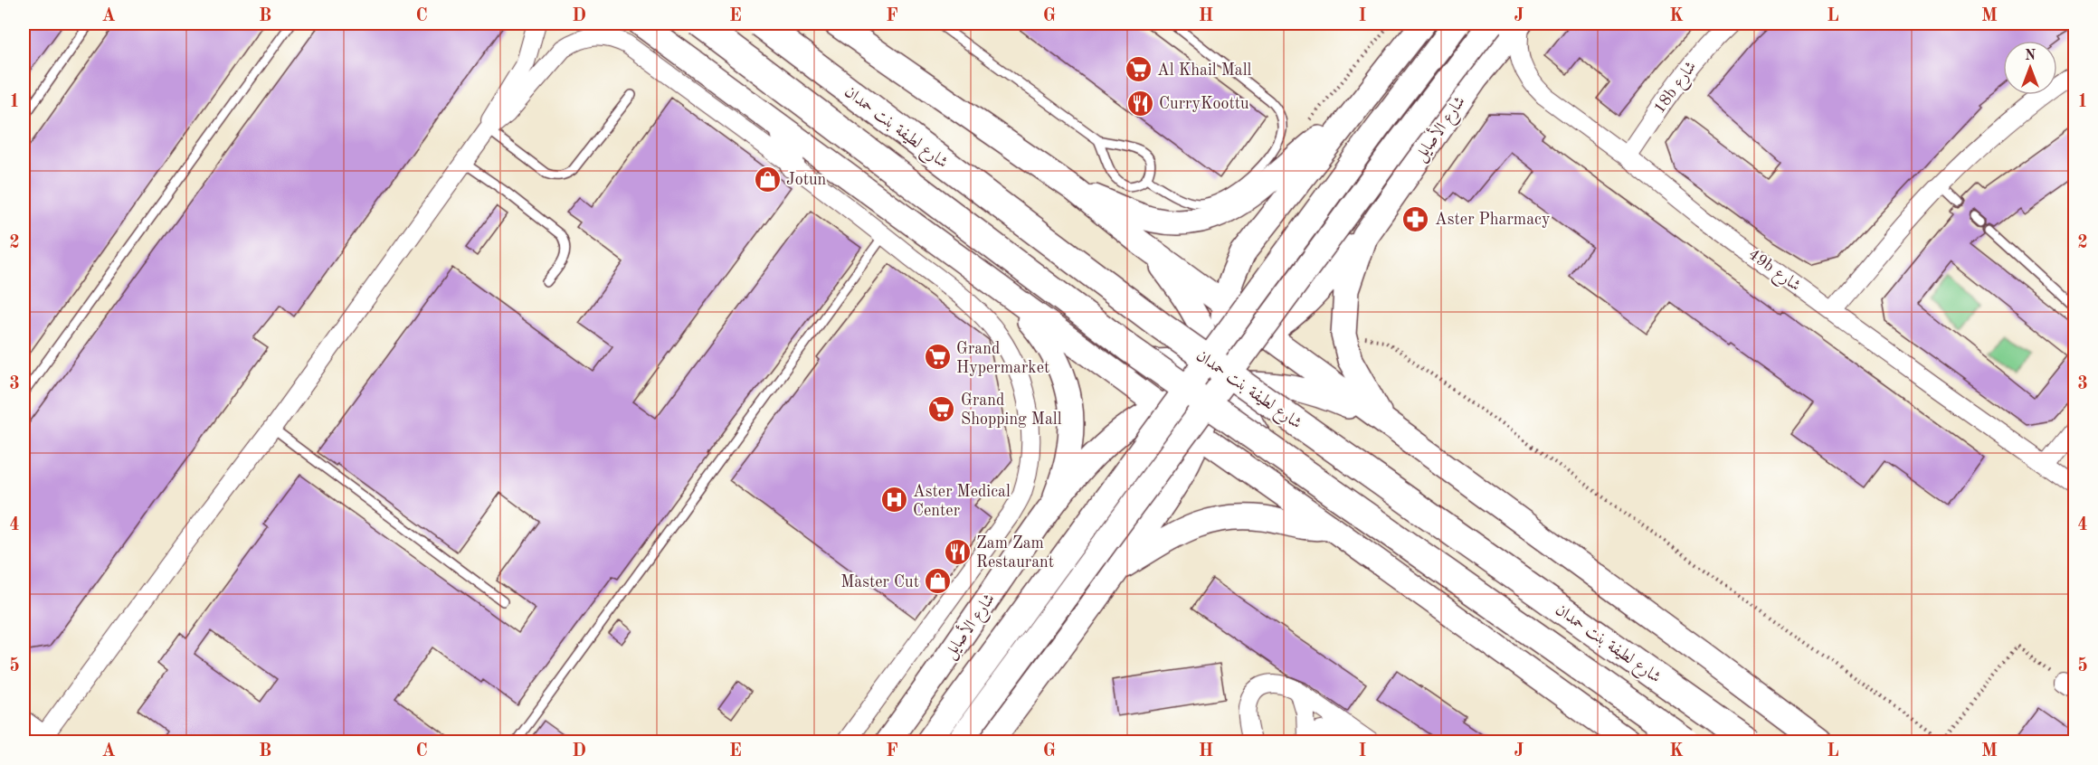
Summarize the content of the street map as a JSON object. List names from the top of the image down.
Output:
{
  "streets": {
    "main road": ["شارع لطيفة بنت حمدان"],
    "street": ["18b شارع", "شارع الأصايل", "49b شارع"]
  },
  "crossings": [
    ["18b شارع", "49b شارع"],
    ["شارع الأصايل", "49b شارع"]
  ],
  "places": {
    "supermarket": ["Al Khail Mall", "Grand Hypermarket", "Grand Shopping Mall"],
    "restaurant": ["CurryKoottu", "Zam Zam Restaurant"],
    "shop": ["Jotun", "Master Cut"],
    "pharmacy": ["Aster Pharmacy"],
    "hospital": ["Aster Medical Center"]
  },
  "north": "top",
  "grid": {
    "columns": [
      "A",
      "B",
      "C",
      "D",
      "E",
      "F",
      "G",
      "H",
      "I",
      "J",
      "K",
      "L",
      "M"
    ],
    "rows": [
      "1",
      "2",
      "3",
      "4",
      "5"
    ]
  }
}
